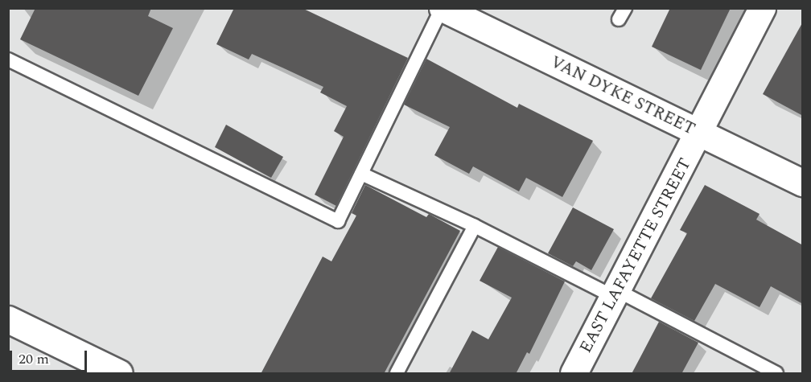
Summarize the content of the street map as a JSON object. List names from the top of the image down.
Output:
{
  "streets": {
    "street": ["VAN DYKE STREET", "EAST LAFAYETTE STREET"]
  },
  "crossings": [
    ["VAN DYKE STREET", "EAST LAFAYETTE STREET"]
  ],
  "scale_bar": "20 m"
}
